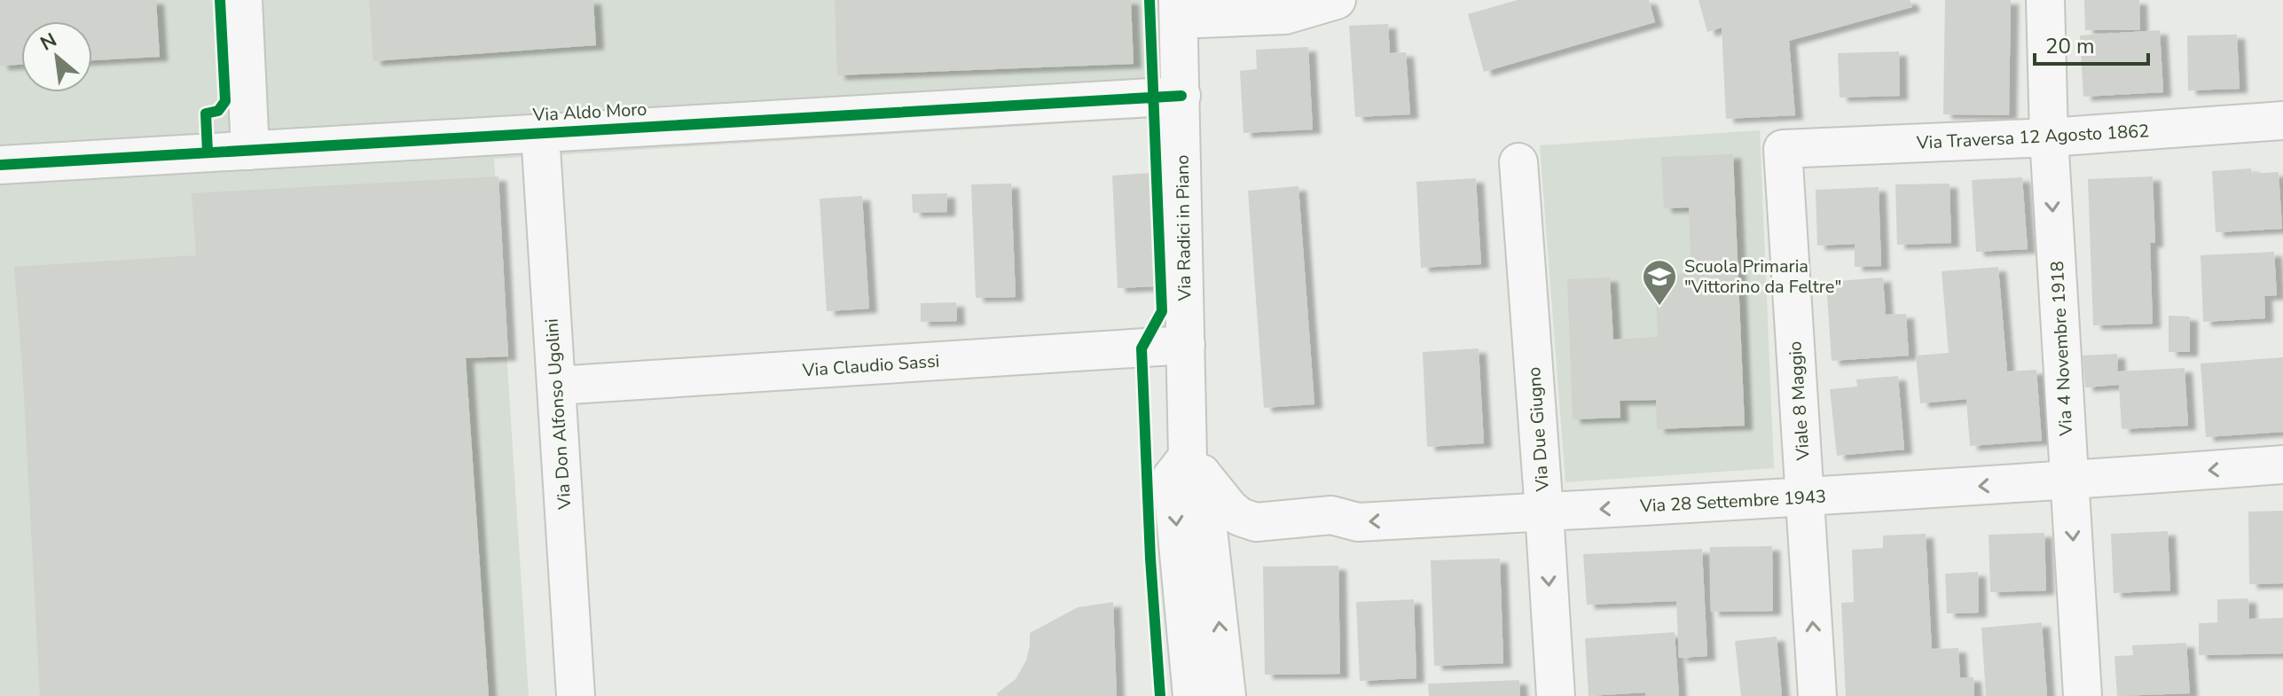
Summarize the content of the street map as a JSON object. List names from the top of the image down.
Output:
{
  "streets": {
    "street": [
      "Via Aldo Moro",
      "Via Traversa 12 Agosto 1862",
      "Via Radici in Piano",
      "Via 4 Novembre 1918",
      "Via Claudio Sassi",
      "Viale 8 Maggio",
      "Via Don Alfonso Ugolini",
      "Via Due Giugno",
      "Via 28 Settembre 1943"
    ]
  },
  "crossings": [
    ["Via Aldo Moro", "Via Radici in Piano"],
    ["Via Aldo Moro", "Via Don Alfonso Ugolini"],
    ["Via Traversa 12 Agosto 1862", "Via 4 Novembre 1918"],
    ["Via Traversa 12 Agosto 1862", "Viale 8 Maggio"],
    ["Via Radici in Piano", "Via Claudio Sassi"],
    ["Via Radici in Piano", "Via 28 Settembre 1943"],
    ["Via 4 Novembre 1918", "Via 28 Settembre 1943"],
    ["Via Claudio Sassi", "Via Don Alfonso Ugolini"],
    ["Viale 8 Maggio", "Via 28 Settembre 1943"],
    ["Via Due Giugno", "Via 28 Settembre 1943"]
  ],
  "one_way": ["Via 4 Novembre 1918", "Viale 8 Maggio", "Via 28 Settembre 1943"],
  "places": {
    "school or university": ["Scuola Primaria \"Vittorino da Feltre\""]
  },
  "scale_bar": "20 m",
  "north": "top left"
}
